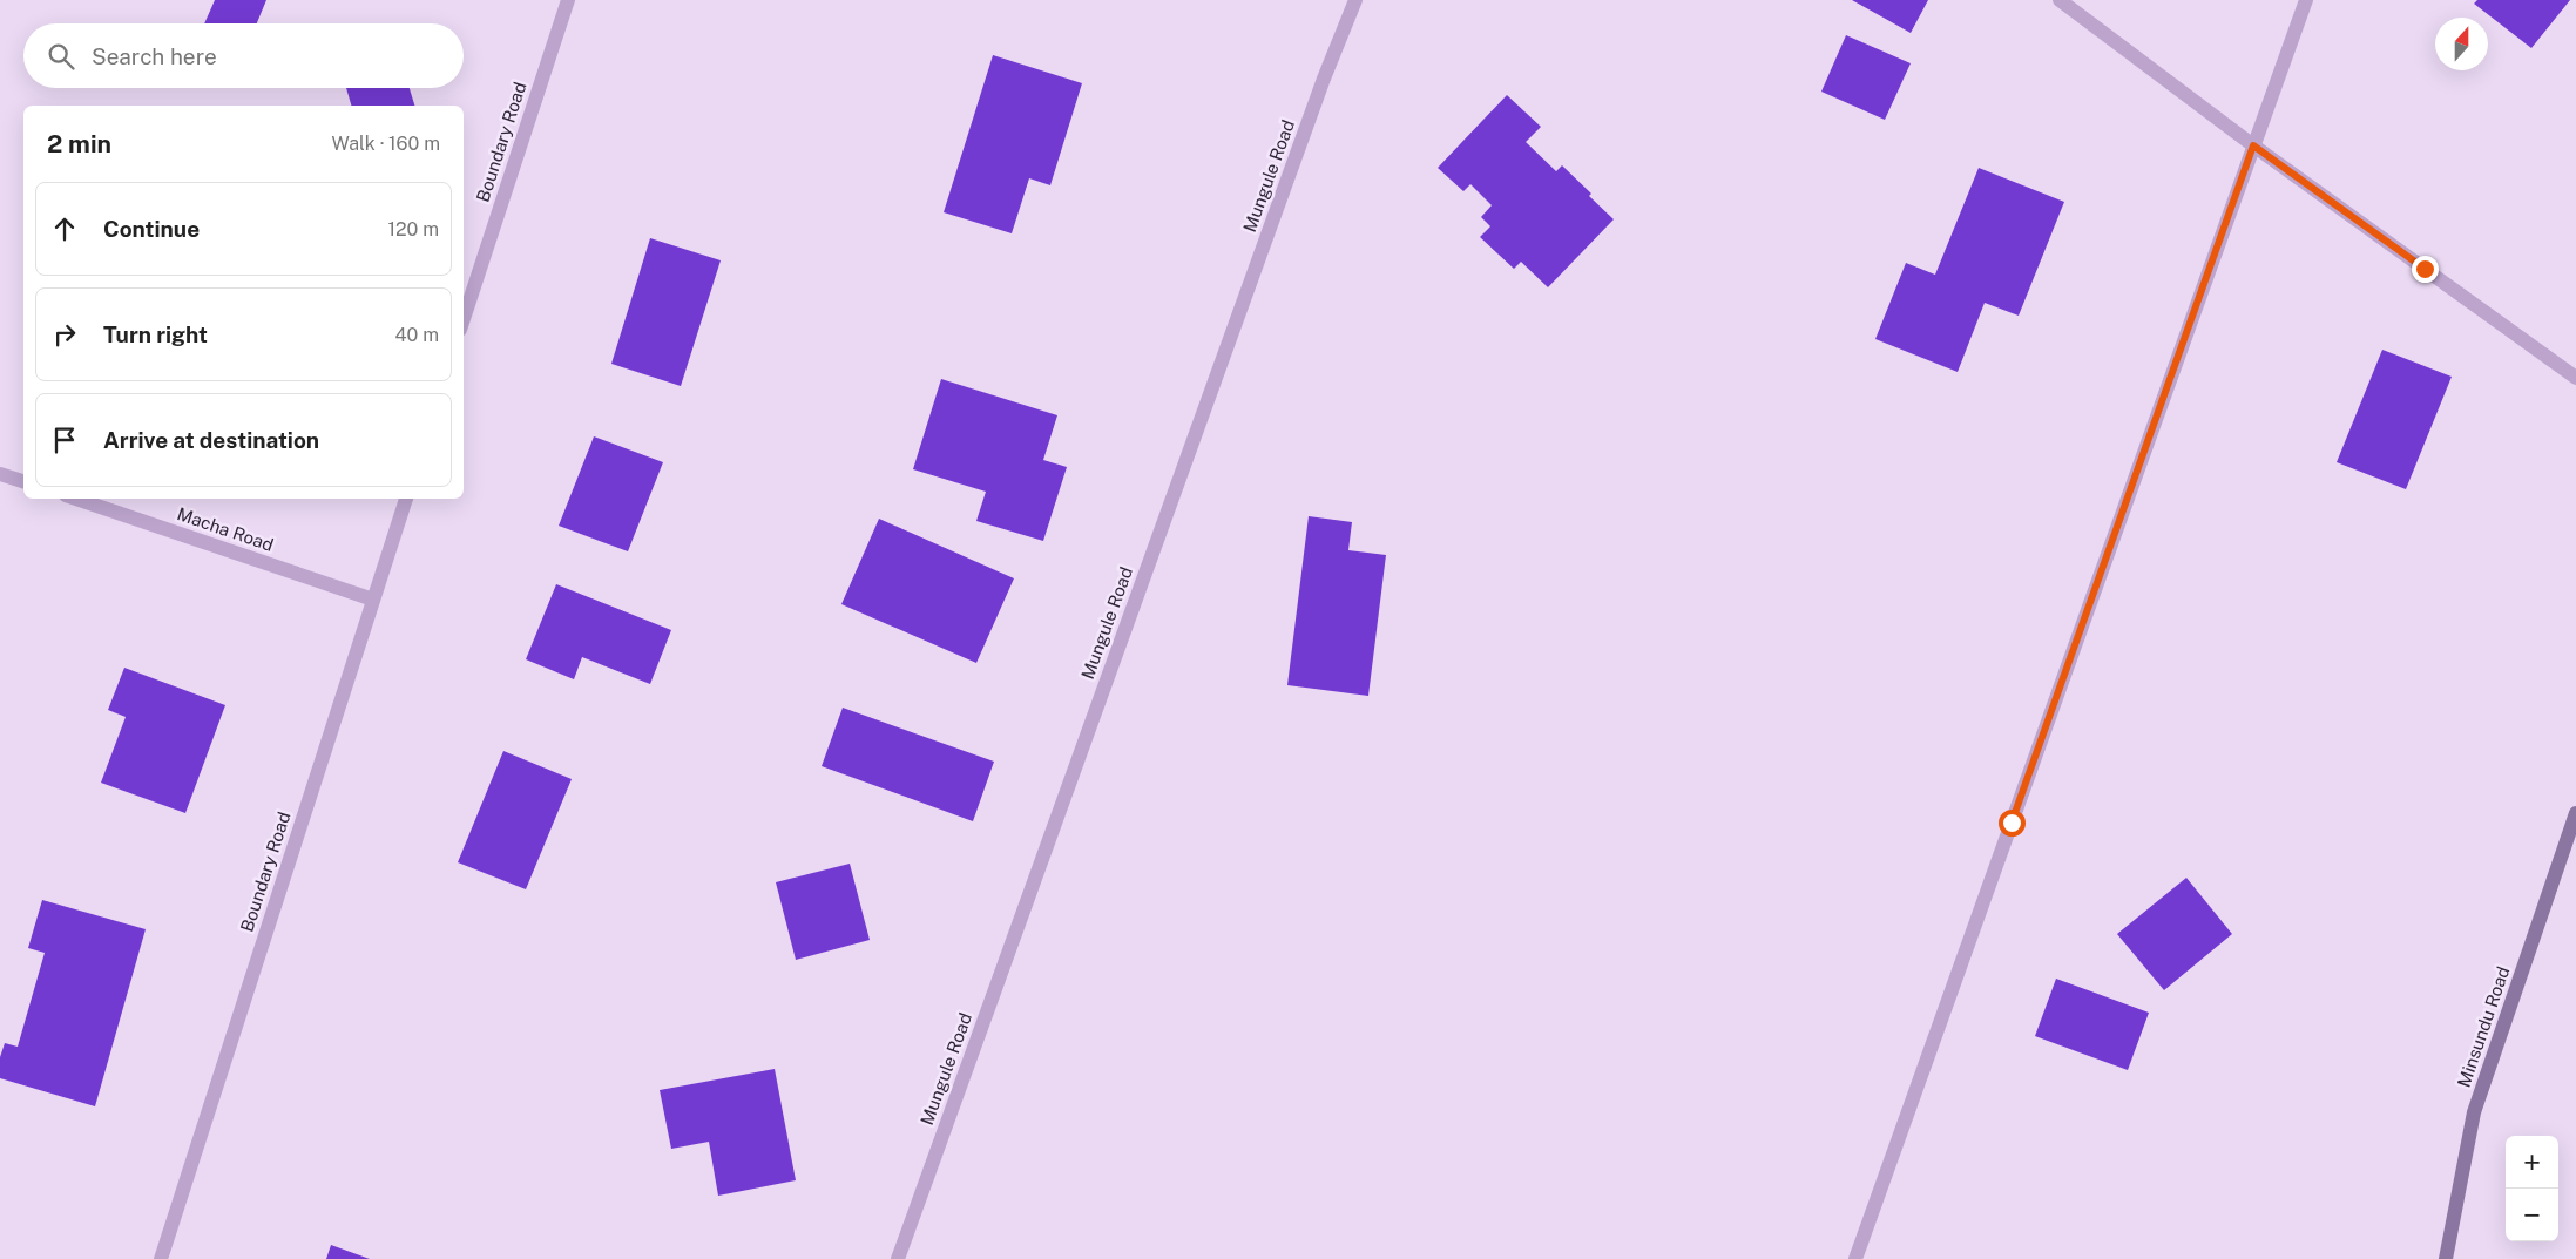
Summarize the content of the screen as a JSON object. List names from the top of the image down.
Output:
{
  "streets": {
    "street": [
      "Boundary Road",
      "Mungule Road",
      "Macha Road",
      "Minsundu Road"
    ]
  },
  "crossings": [
    ["Boundary Road", "Macha Road"]
  ],
  "north": "top",
  "page": {
    "search": "Search here",
    "heading": ["2 min", "Walk · 160 m"],
    "list": [
      ["Continue", "120 m"],
      ["Turn right", "40 m"],
      "Arrive at destination"
    ],
    "map_buttons": ["+", "−"]
  }
}
